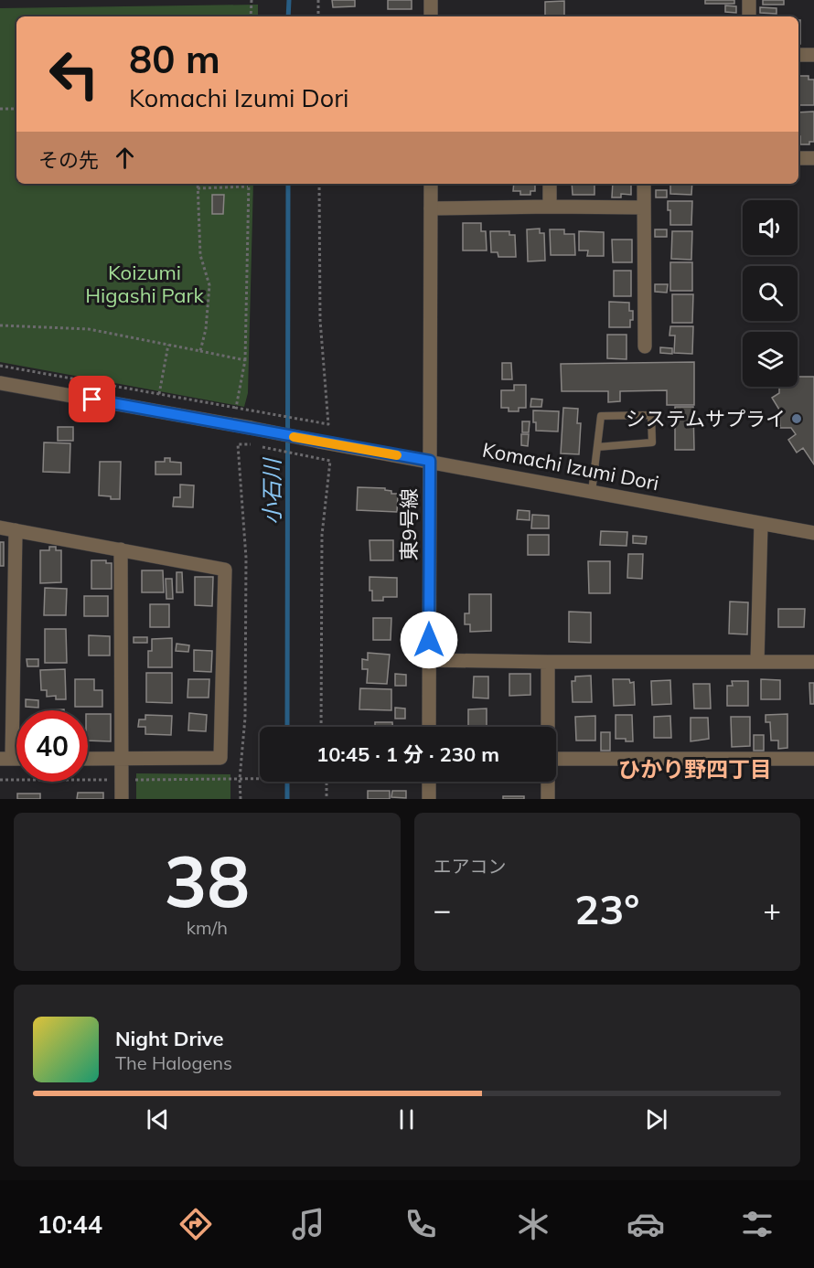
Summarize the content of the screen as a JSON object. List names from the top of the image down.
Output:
{
  "streets": {
    "street": ["Komachi Izumi Dori", "東9号線"]
  },
  "crossings": [
    ["Komachi Izumi Dori", "東9号線"]
  ],
  "districts": ["ひかり野四丁目"],
  "water": ["小石川"],
  "parks": ["Koizumi Higashi Park"],
  "places": ["システムサプライ"],
  "page": {
    "turn": ["80 m", "Komachi Izumi Dori"],
    "then": "その先",
    "limit": "40",
    "trip": "10:45 · 1 分 · 230 m",
    "tile": [
      ["38", "km/h"],
      "エアコン"
    ],
    "heat": ["−", "23°", "+"],
    "song": ["Night Drive", "The Halogens"],
    "tabs": "10:44"
  }
}
